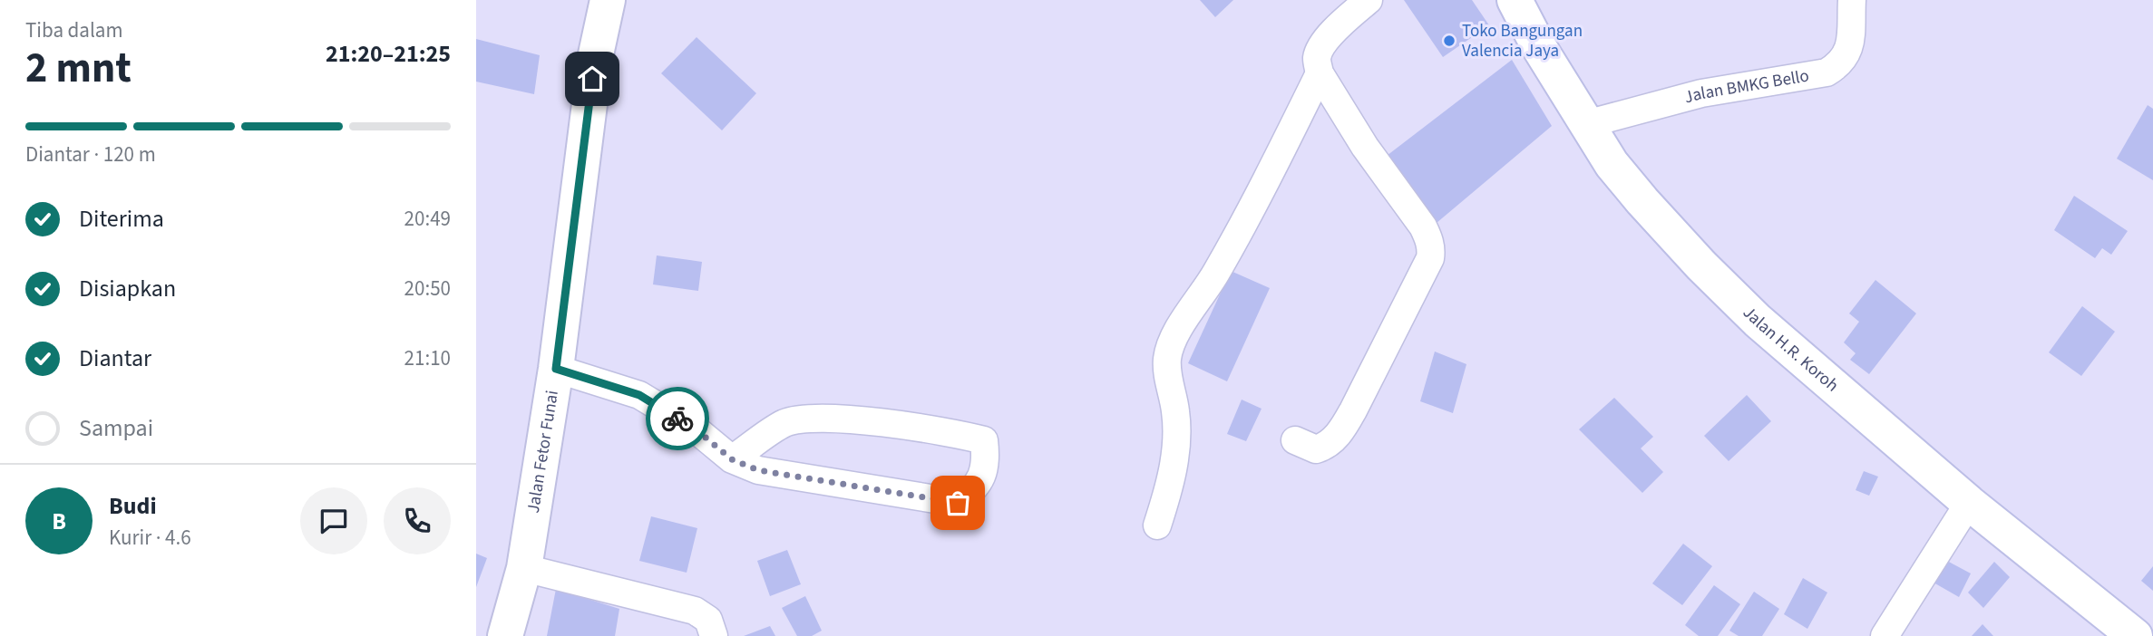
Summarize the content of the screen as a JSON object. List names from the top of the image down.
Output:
{
  "streets": {
    "main road": ["Jalan H.R. Koroh", "Jalan Fetor Funai"],
    "street": ["Jalan BMKG Bello"]
  },
  "crossings": [
    ["Jalan BMKG Bello", "Jalan H.R. Koroh"]
  ],
  "places": ["Toko Bangungan Valencia Jaya"],
  "page": {
    "heading": ["2 mnt", "Tiba dalam", "21:20–21:25"],
    "panel": ["Budi", "Kurir · 4.6"],
    "bar": "Diantar · 120 m",
    "list": [
      ["Diterima", "20:49"],
      ["Disiapkan", "20:50"],
      ["Diantar", "21:10"],
      "Sampai"
    ],
    "round": "B"
  }
}
